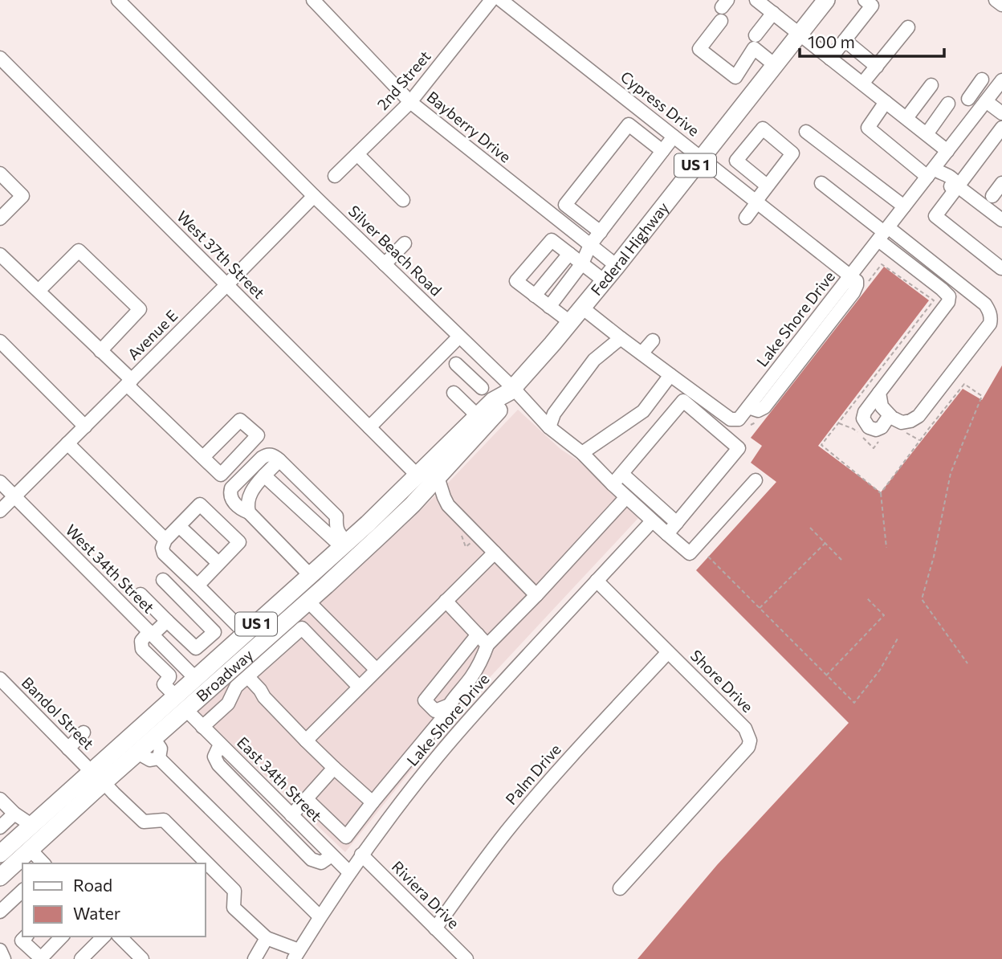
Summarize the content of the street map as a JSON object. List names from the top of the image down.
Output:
{
  "streets": {
    "main road": ["US 1", "Federal Highway", "Broadway"],
    "street": [
      "2nd Street",
      "Cypress Drive",
      "Bayberry Drive",
      "Silver Beach Road",
      "West 37th Street",
      "Lake Shore Drive",
      "Avenue E",
      "West 34th Street",
      "Shore Drive",
      "Bandol Street",
      "Palm Drive",
      "East 34th Street",
      "Riviera Drive"
    ]
  },
  "crossings": [
    ["2nd Street", "Bayberry Drive"],
    ["Cypress Drive", "Federal Highway"],
    ["Cypress Drive", "Lake Shore Drive"],
    ["Bayberry Drive", "Federal Highway"],
    ["Federal Highway", "Silver Beach Road"],
    ["Federal Highway", "Broadway"],
    ["Silver Beach Road", "Lake Shore Drive"],
    ["Silver Beach Road", "Avenue E"],
    ["Silver Beach Road", "Broadway"],
    ["West 37th Street", "Avenue E"],
    ["West 37th Street", "Broadway"],
    ["Lake Shore Drive", "Shore Drive"],
    ["Lake Shore Drive", "East 34th Street"],
    ["Lake Shore Drive", "Riviera Drive"],
    ["Avenue E", "West 34th Street"],
    ["West 34th Street", "Broadway"],
    ["Broadway", "Bandol Street"],
    ["Broadway", "East 34th Street"],
    ["Shore Drive", "Palm Drive"],
    ["Palm Drive", "Riviera Drive"]
  ],
  "legend": ["Road", "Water"],
  "scale_bar": "100 m"
}
